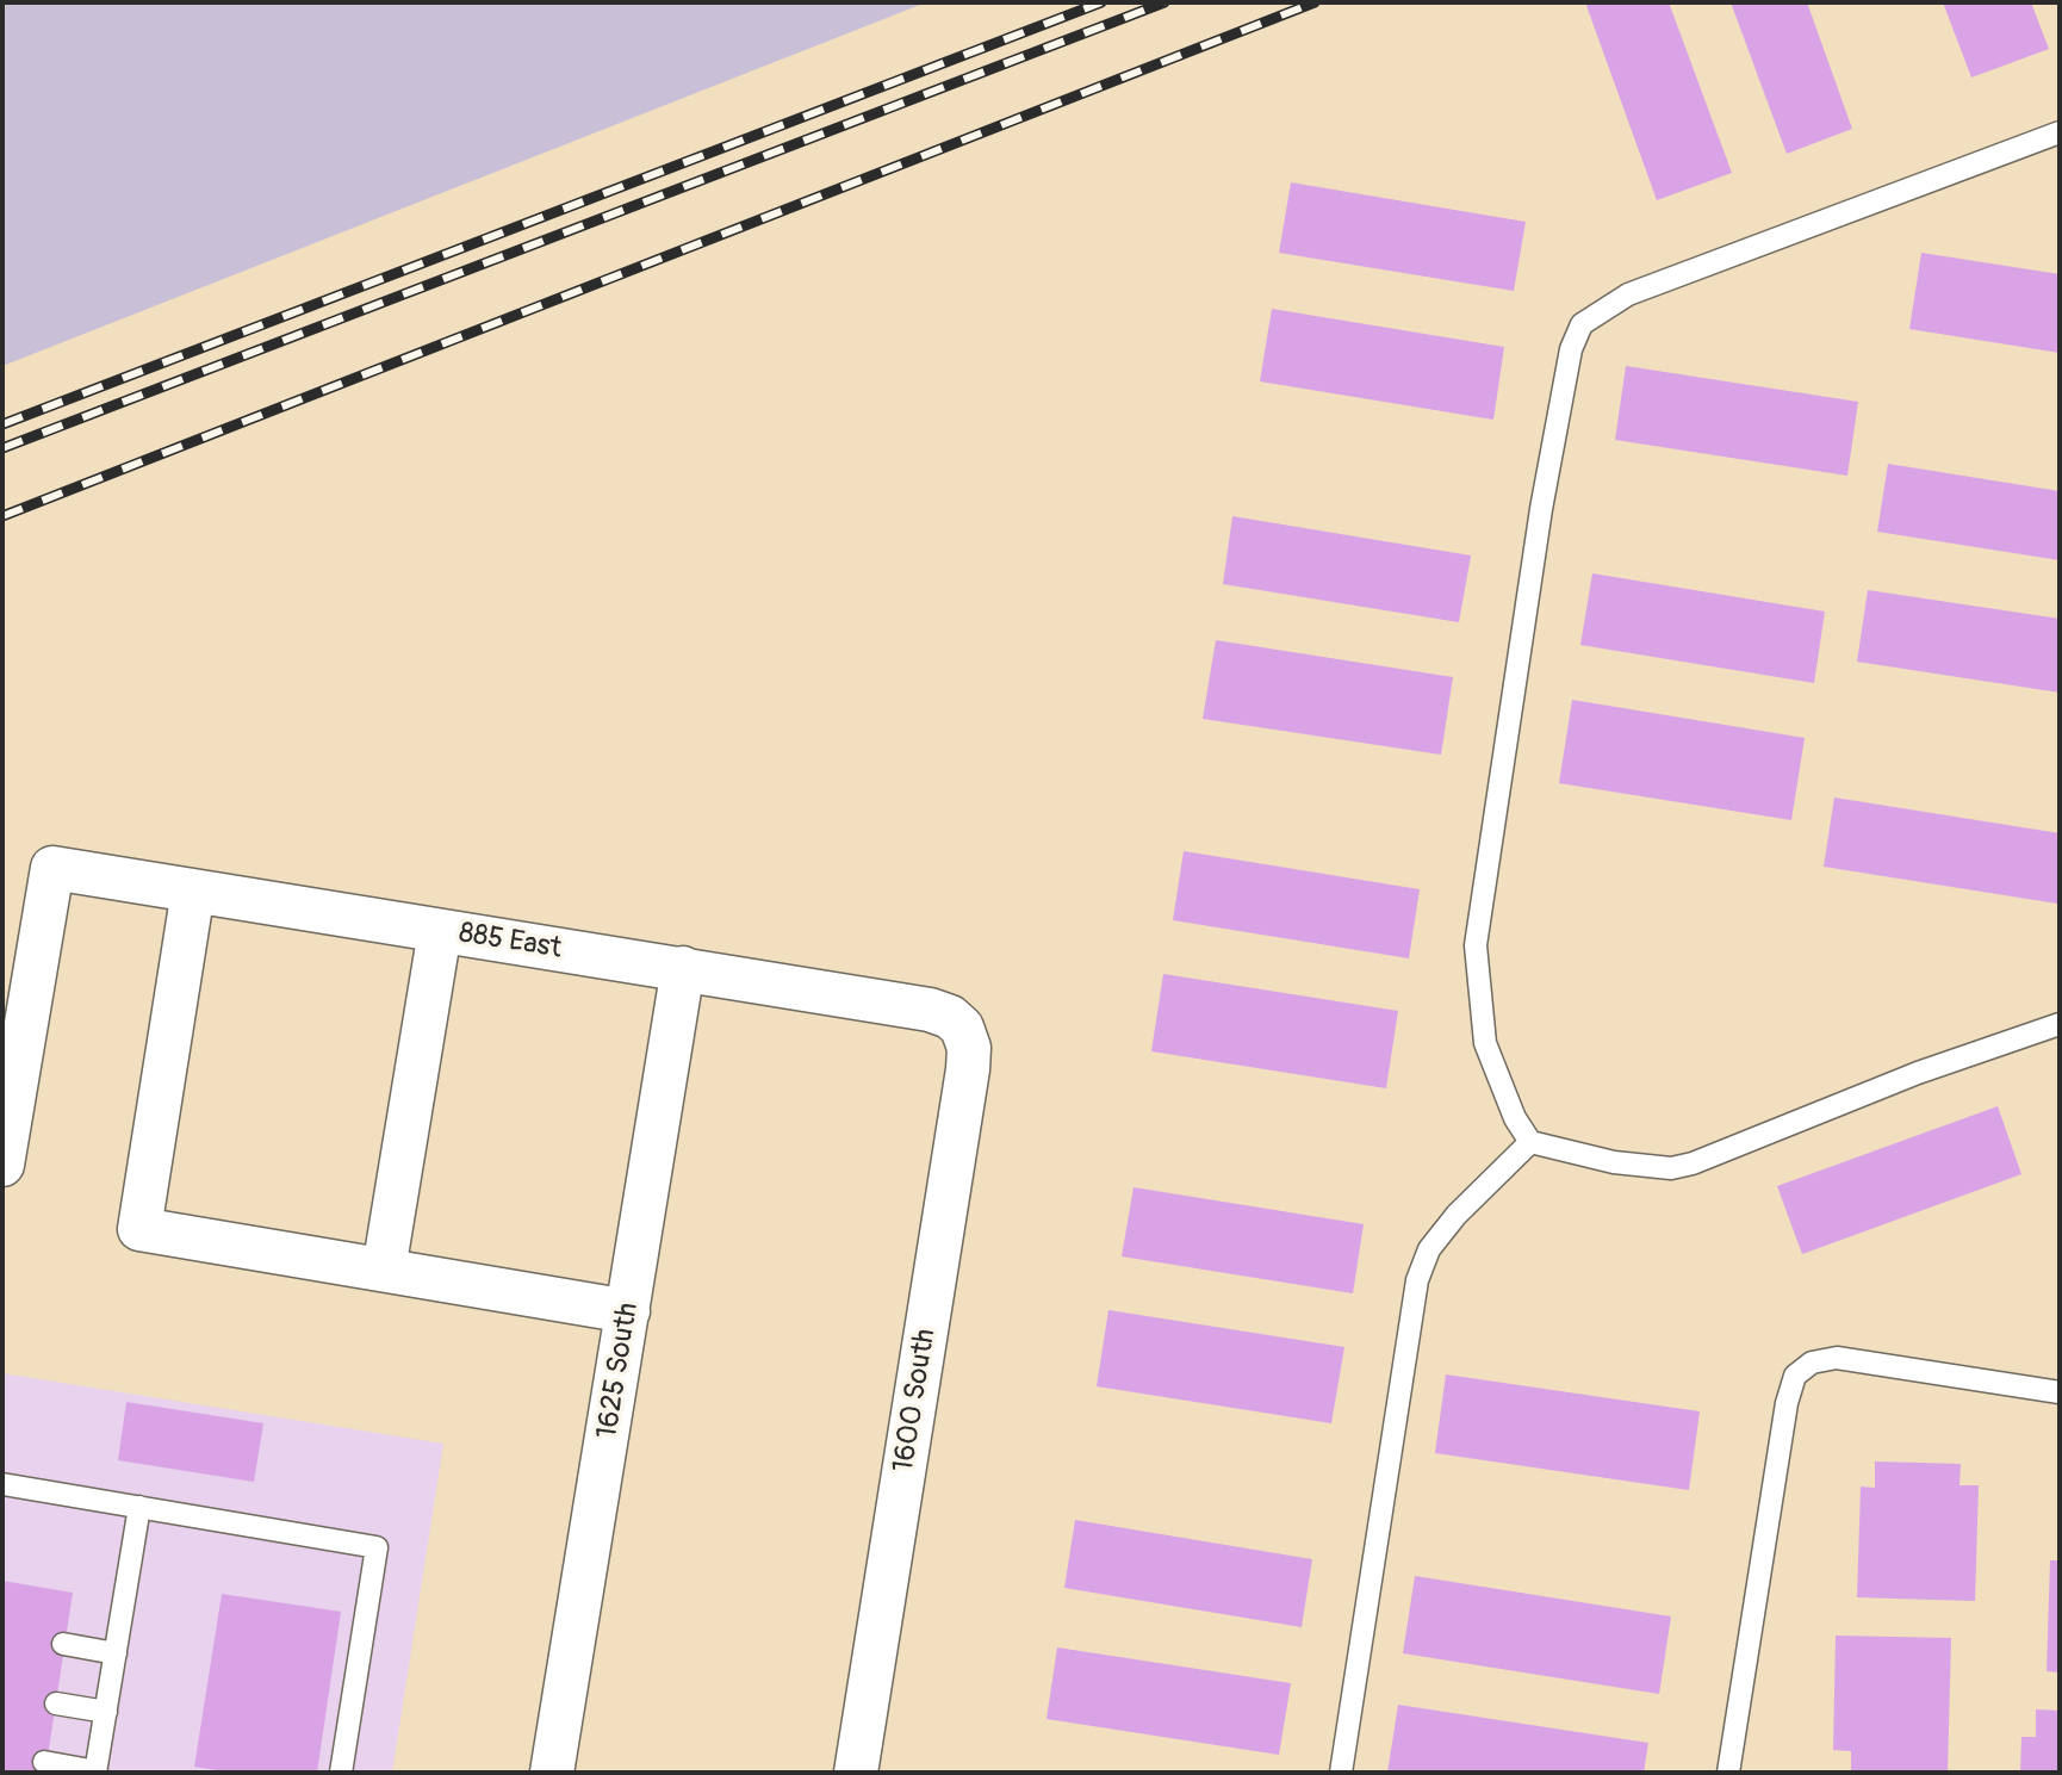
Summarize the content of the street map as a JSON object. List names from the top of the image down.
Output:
{
  "streets": {
    "street": ["885 East", "1625 South", "1600 South"]
  },
  "crossings": [
    ["885 East", "1625 South"],
    ["885 East", "1600 South"]
  ]
}
